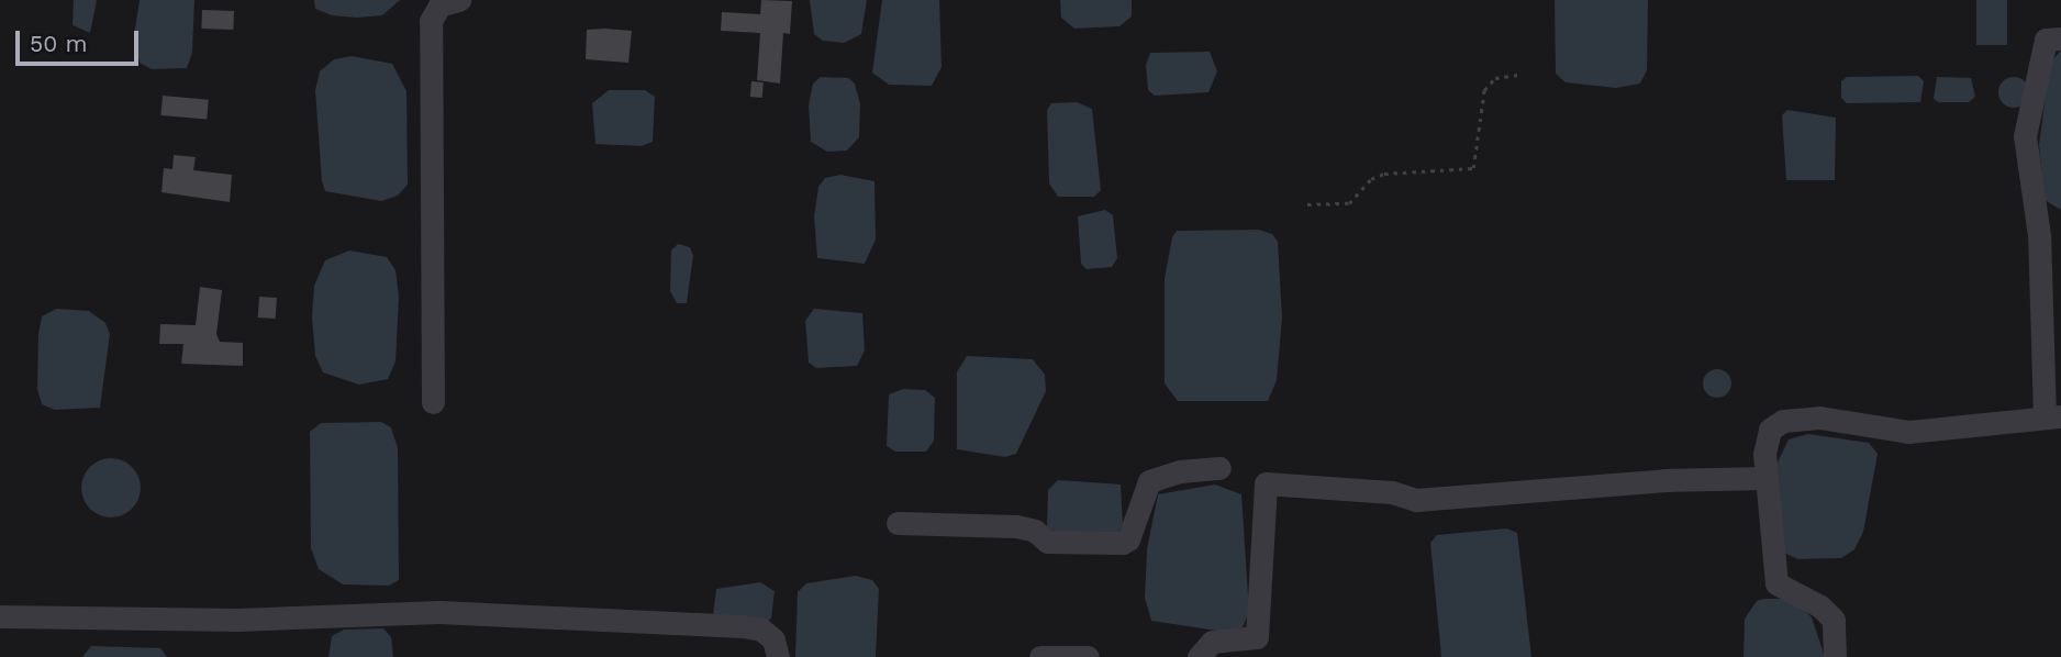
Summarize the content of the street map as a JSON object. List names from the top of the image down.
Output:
{
  "scale_bar": "50 m"
}
